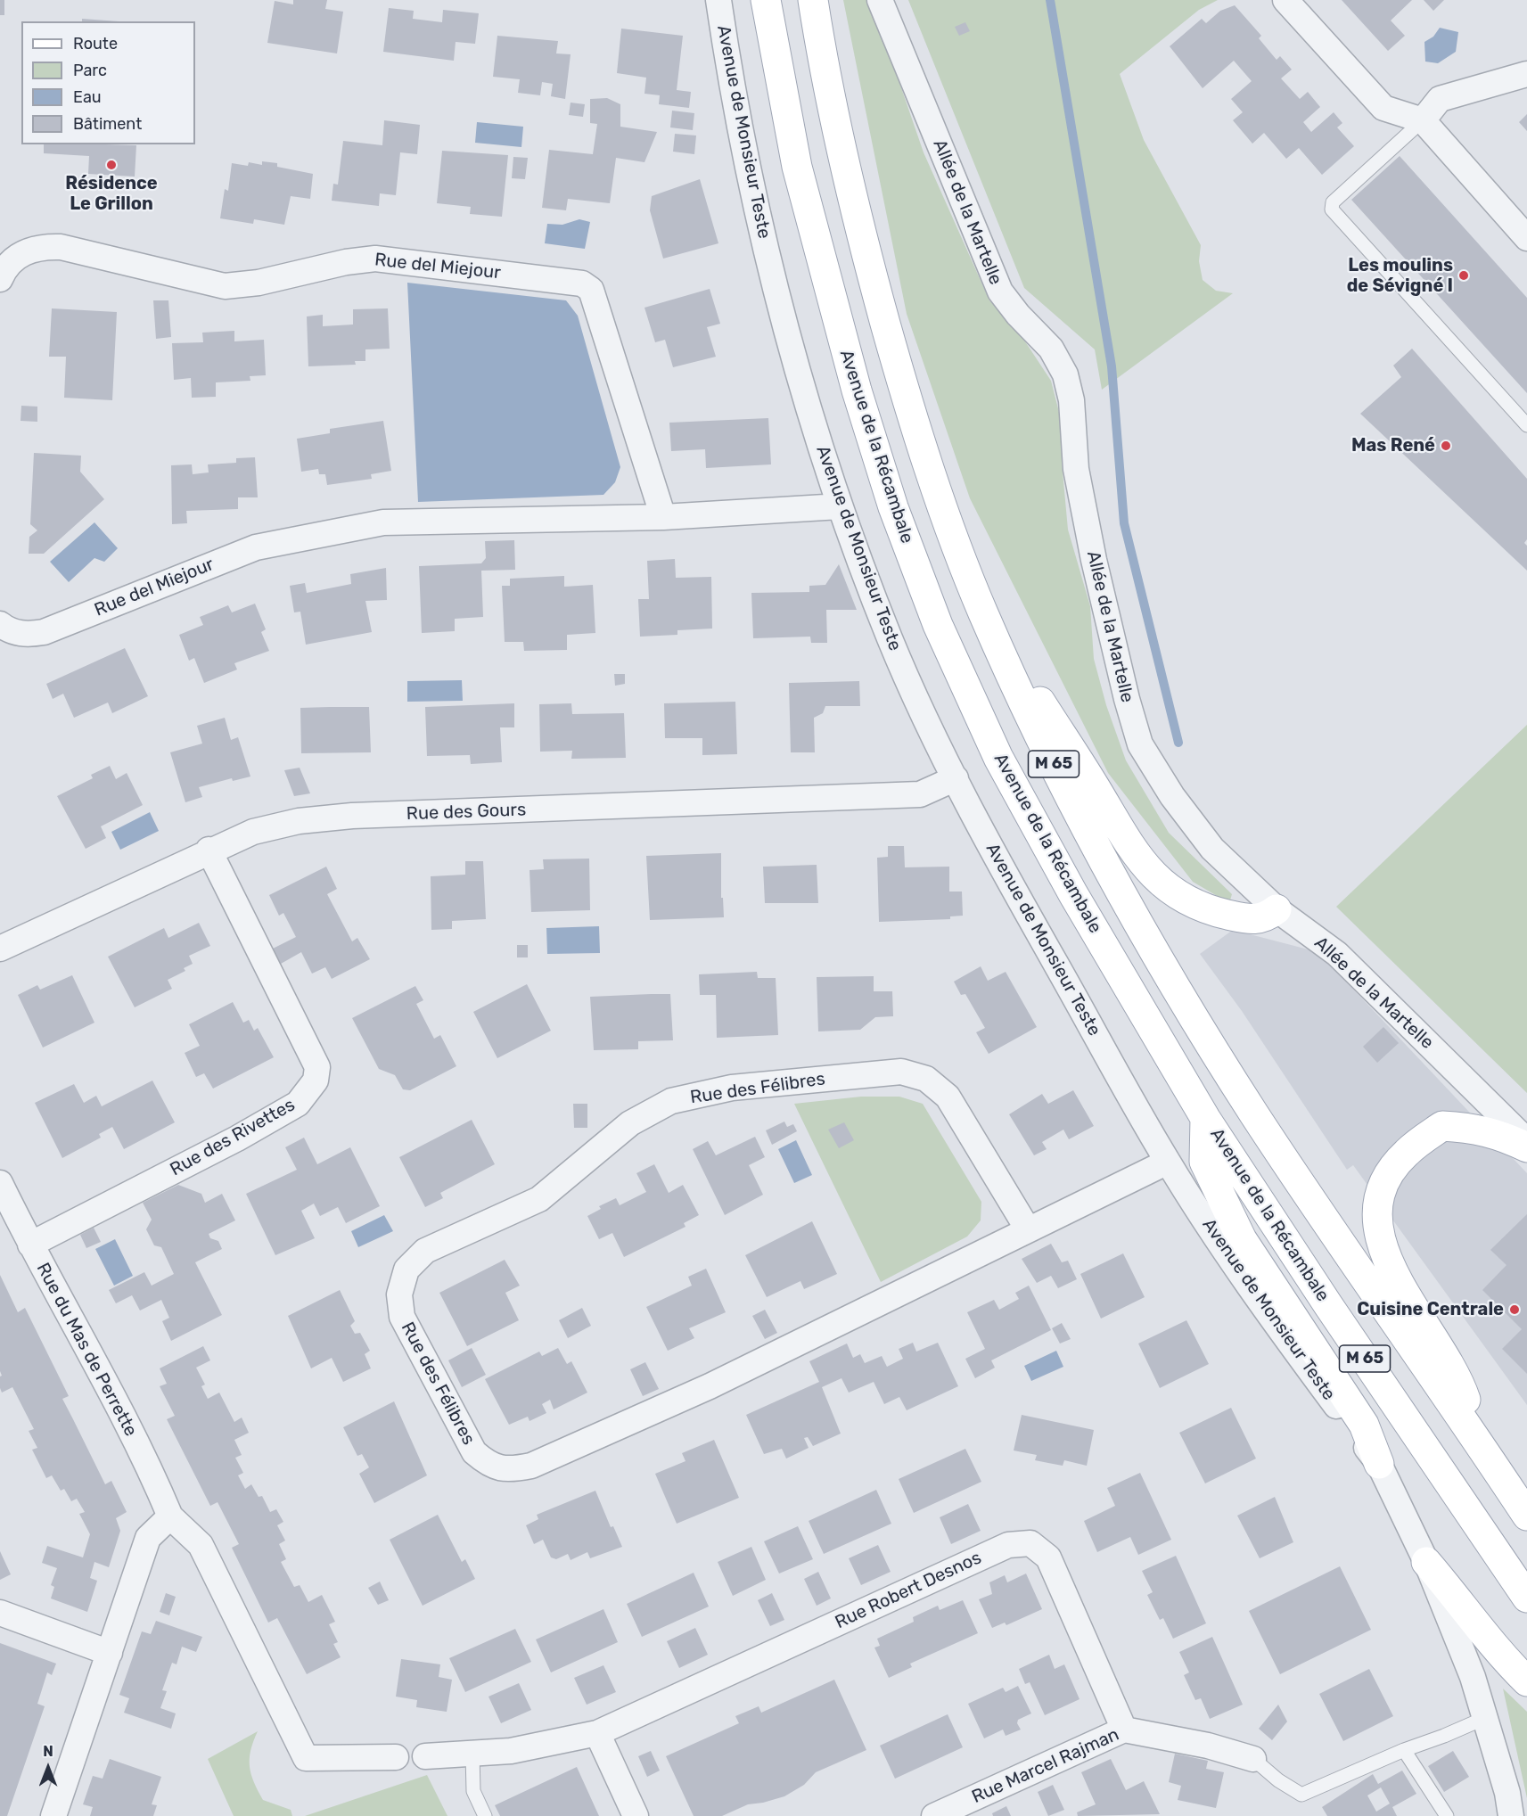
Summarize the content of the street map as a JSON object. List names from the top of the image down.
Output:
{
  "streets": {
    "main road": ["Avenue de la Récambale", "M 65"],
    "street": [
      "Avenue de Monsieur Teste",
      "Allée de la Martelle",
      "Rue del Miejour",
      "Rue des Gours",
      "Rue des Félibres",
      "Rue des Rivettes",
      "Rue du Mas de Perrette",
      "Rue Robert Desnos",
      "Rue Marcel Rajman"
    ]
  },
  "crossings": [
    ["Avenue de Monsieur Teste", "Rue del Miejour"],
    ["Avenue de Monsieur Teste", "Rue des Gours"],
    ["Avenue de Monsieur Teste", "Rue des Félibres"],
    ["Rue des Gours", "Rue des Rivettes"],
    ["Rue des Rivettes", "Rue du Mas de Perrette"],
    ["Rue Robert Desnos", "Rue Marcel Rajman"]
  ],
  "places": [
    "Résidence Le Grillon",
    "Les moulins de Sévigné I",
    "Mas René",
    "Cuisine Centrale"
  ],
  "legend": [
    "Route",
    "Parc",
    "Eau",
    "Bâtiment"
  ],
  "north": "top"
}
